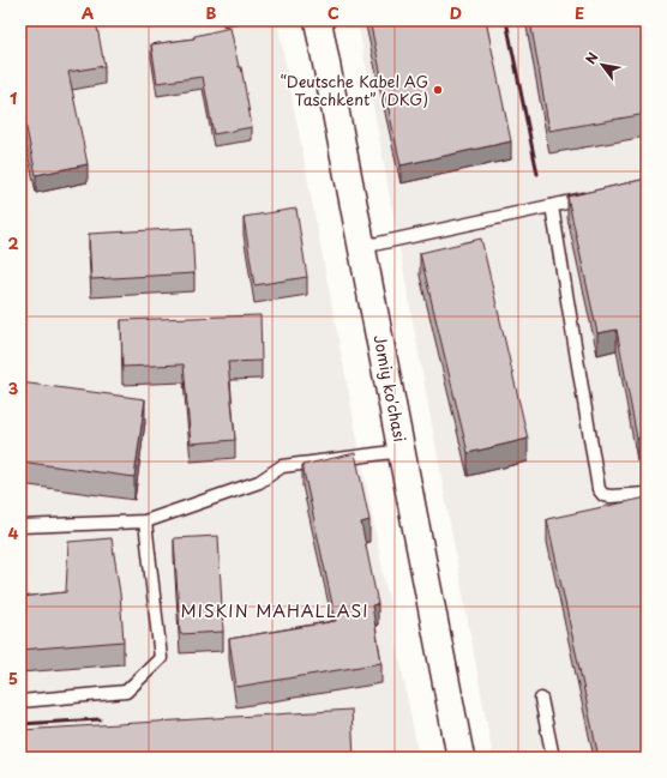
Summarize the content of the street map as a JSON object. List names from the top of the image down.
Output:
{
  "streets": {
    "street": ["Jomiy ko'chasi"]
  },
  "districts": ["MISKIN MAHALLASI"],
  "places": ["“Deutsche Kabel AG Taschkent” (DKG)"],
  "north": "top left",
  "grid": {
    "columns": [
      "A",
      "B",
      "C",
      "D",
      "E"
    ],
    "rows": [
      "1",
      "2",
      "3",
      "4",
      "5"
    ]
  }
}
